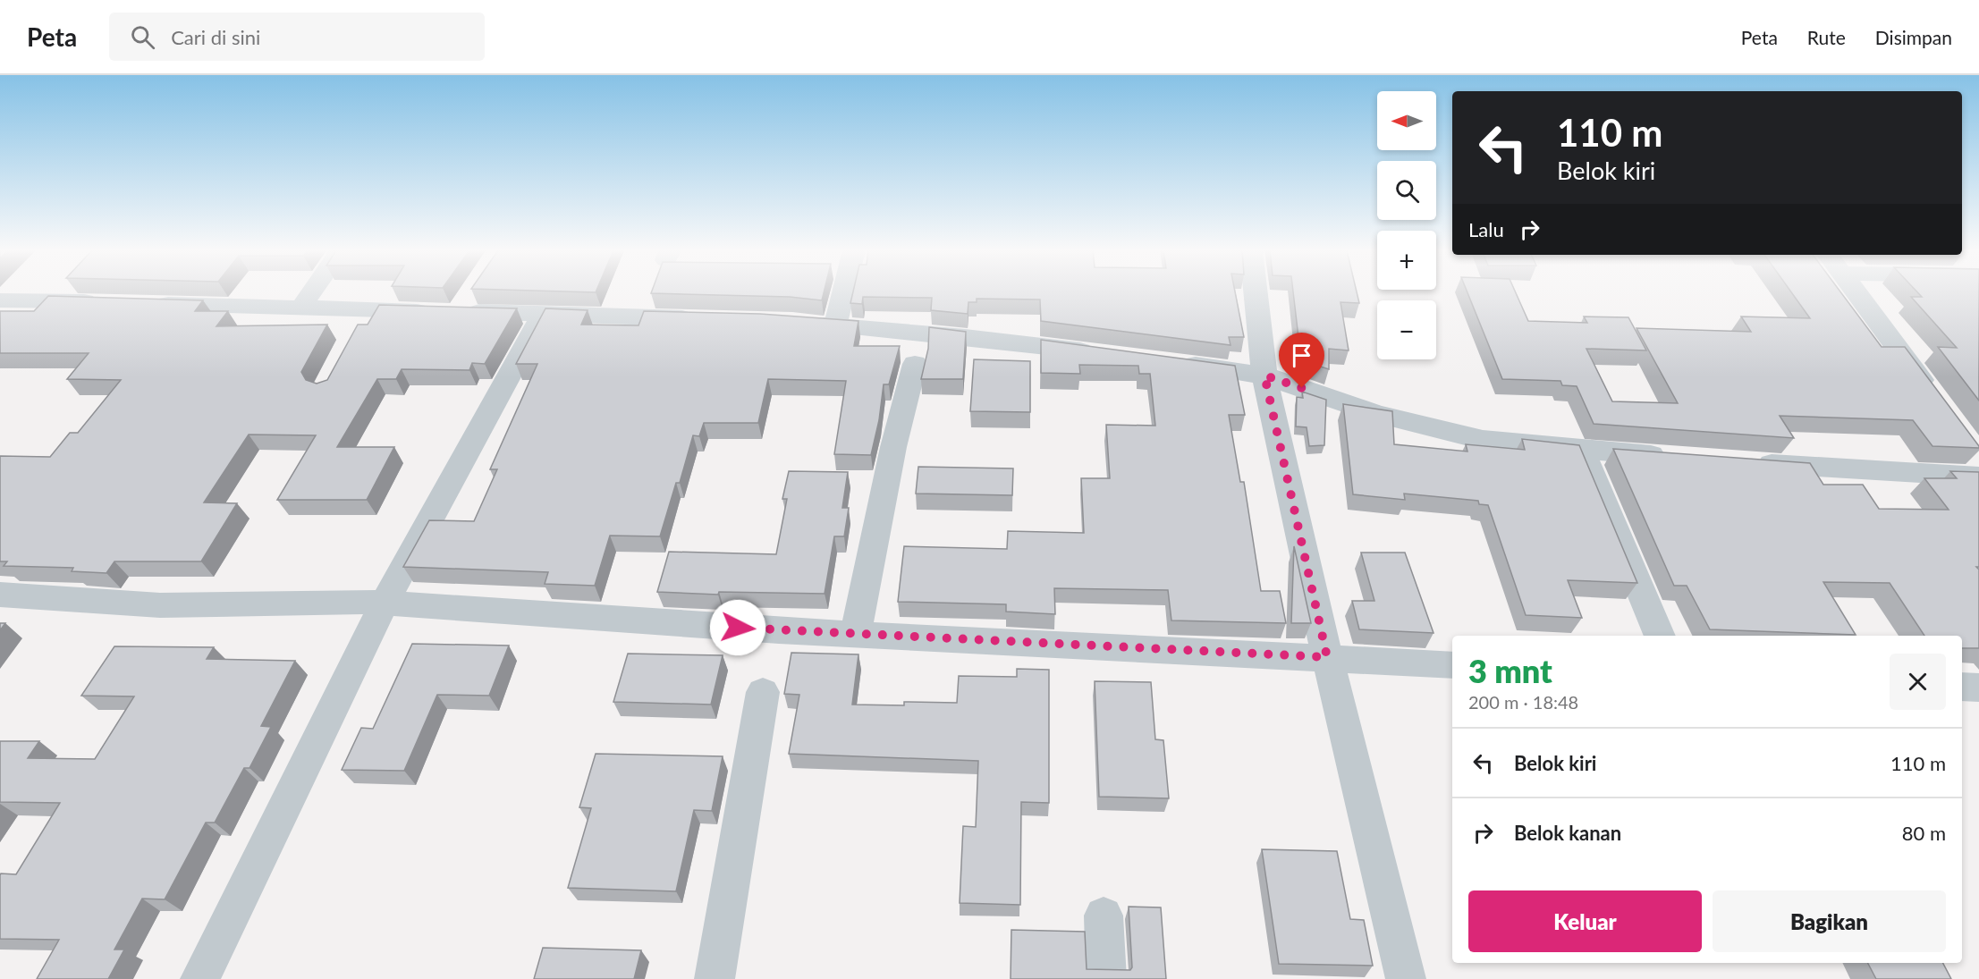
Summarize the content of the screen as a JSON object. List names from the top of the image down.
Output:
{
  "north": "left",
  "page": {
    "header": "Peta",
    "search": "Cari di sini",
    "nav": ["Peta", "Rute", "Disimpan"],
    "map_buttons": ["+", "−"],
    "turn": ["110 m", "Belok kiri"],
    "then": "Lalu",
    "heading": ["3 mnt", "200 m · 18:48"],
    "list": [
      {
        "name": "Belok kiri",
        "value": "110 m"
      },
      {
        "name": "Belok kanan",
        "value": "80 m"
      }
    ],
    "buttons": ["Keluar", "Bagikan"]
  }
}
